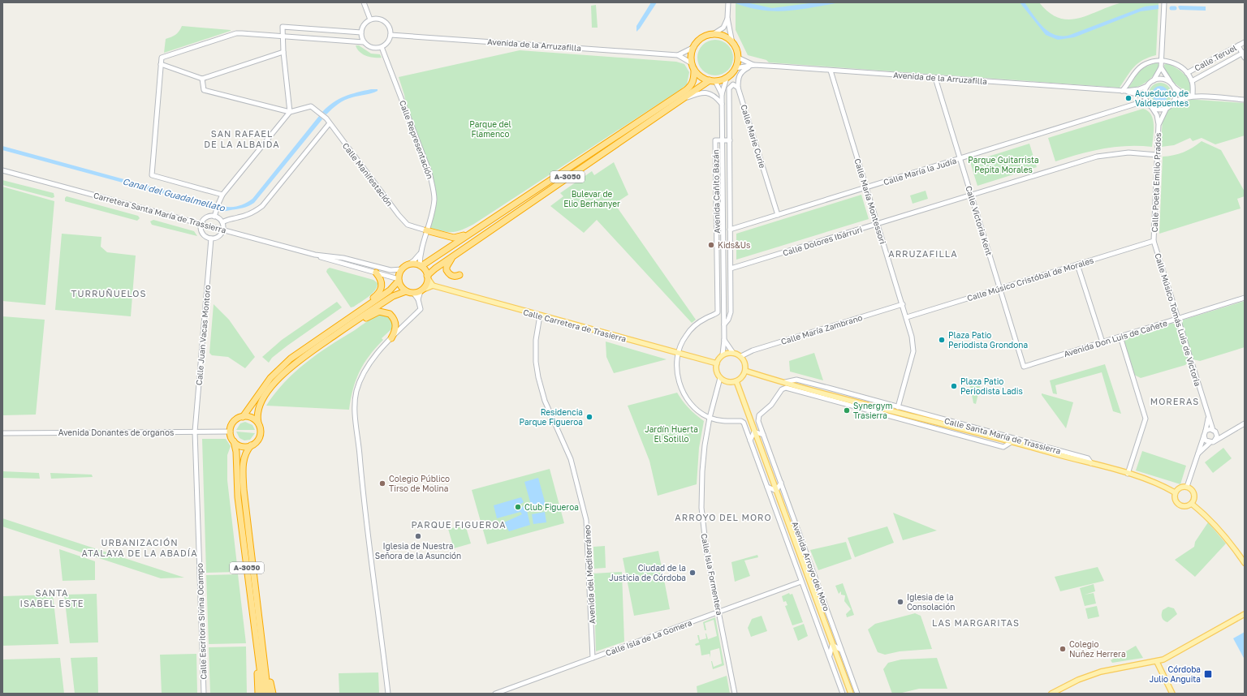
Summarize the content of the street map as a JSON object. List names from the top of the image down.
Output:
{
  "streets": {
    "highway": ["A-3050"],
    "main road": ["Calle Carretera de Trasierra", "Calle Santa María de Trassierra", "Avenida Arroyo del Moro"],
    "street": [
      "Avenida de la Arruzafilla",
      "Calle Teruel",
      "Calle Marie Curie",
      "Calle Representación",
      "Calle María la Judía",
      "Calle Manifestación",
      "Calle Poeta Emilio Prados",
      "Avenida Cañito Bazán",
      "Calle María Montessori",
      "Carretera Santa María de Trassierra",
      "Calle Victoria Kent",
      "Calle Dolores Ibárruri",
      "Calle Músico Cristóbal de Morales",
      "Calle Músico Tomás Luis de Victoria",
      "Calle María Zambrano",
      "Calle Juan Vacas Montoro",
      "Avenida Don Luis de Cañete",
      "Avenida Donantes de organos",
      "Avenida del Mediterráneo",
      "Calle Isla Formentera",
      "Calle Escritora Sivina Ocampo",
      "Calle Isla de La Gomera"
    ]
  },
  "crossings": [
    ["Avenida de la Arruzafilla", "Calle Marie Curie"],
    ["Avenida de la Arruzafilla", "Calle Representación"],
    ["Avenida de la Arruzafilla", "Calle María la Judía"],
    ["Avenida de la Arruzafilla", "A-3050"],
    ["Avenida de la Arruzafilla", "Calle Poeta Emilio Prados"],
    ["Avenida de la Arruzafilla", "Avenida Cañito Bazán"],
    ["Avenida de la Arruzafilla", "Calle María Montessori"],
    ["Avenida de la Arruzafilla", "Calle Victoria Kent"],
    ["Calle Marie Curie", "Calle María la Judía"],
    ["Calle Marie Curie", "Avenida Cañito Bazán"],
    ["Calle Representación", "Calle Manifestación"],
    ["Calle Representación", "A-3050"],
    ["Calle María la Judía", "Calle Poeta Emilio Prados"],
    ["Calle María la Judía", "Avenida Cañito Bazán"],
    ["Calle María la Judía", "Calle María Montessori"],
    ["Calle María la Judía", "Calle Victoria Kent"],
    ["A-3050", "Avenida Cañito Bazán"],
    ["A-3050", "Avenida Donantes de organos"],
    ["Calle Poeta Emilio Prados", "Calle Dolores Ibárruri"],
    ["Calle Poeta Emilio Prados", "Calle Músico Cristóbal de Morales"],
    ["Calle Poeta Emilio Prados", "Calle Músico Tomás Luis de Victoria"],
    ["Avenida Cañito Bazán", "Calle Dolores Ibárruri"],
    ["Avenida Cañito Bazán", "Calle Carretera de Trasierra"],
    ["Avenida Cañito Bazán", "Calle María Zambrano"],
    ["Avenida Cañito Bazán", "Calle Santa María de Trassierra"],
    ["Avenida Cañito Bazán", "Avenida Arroyo del Moro"],
    ["Avenida Cañito Bazán", "Calle Isla Formentera"],
    ["Calle María Montessori", "Calle Dolores Ibárruri"],
    ["Calle María Montessori", "Calle Músico Cristóbal de Morales"],
    ["Calle María Montessori", "Calle María Zambrano"],
    ["Calle María Montessori", "Calle Santa María de Trassierra"],
    ["Calle Victoria Kent", "Calle Dolores Ibárruri"],
    ["Calle Victoria Kent", "Calle Músico Cristóbal de Morales"],
    ["Calle Victoria Kent", "Avenida Don Luis de Cañete"],
    ["Calle Músico Cristóbal de Morales", "Calle Músico Tomás Luis de Victoria"],
    ["Calle Músico Tomás Luis de Victoria", "Avenida Don Luis de Cañete"],
    ["Calle Carretera de Trasierra", "Calle María Zambrano"],
    ["Calle Carretera de Trasierra", "Calle Santa María de Trassierra"],
    ["Calle Carretera de Trasierra", "Avenida Arroyo del Moro"],
    ["Calle Carretera de Trasierra", "Avenida del Mediterráneo"],
    ["Calle Carretera de Trasierra", "Calle Isla Formentera"],
    ["Calle María Zambrano", "Calle Santa María de Trassierra"],
    ["Calle María Zambrano", "Avenida Arroyo del Moro"],
    ["Calle María Zambrano", "Calle Isla Formentera"],
    ["Calle Juan Vacas Montoro", "Avenida Donantes de organos"],
    ["Calle Juan Vacas Montoro", "Calle Escritora Sivina Ocampo"],
    ["Avenida Donantes de organos", "Calle Escritora Sivina Ocampo"],
    ["Calle Santa María de Trassierra", "Avenida Arroyo del Moro"],
    ["Calle Santa María de Trassierra", "Calle Isla Formentera"],
    ["Avenida Arroyo del Moro", "Calle Isla Formentera"],
    ["Avenida Arroyo del Moro", "Calle Isla de La Gomera"],
    ["Avenida del Mediterráneo", "Calle Isla de La Gomera"],
    ["Calle Isla Formentera", "Calle Isla de La Gomera"]
  ],
  "districts": [
    "SAN RAFAEL DE LA ALBAIDA",
    "ARRUZAFILLA",
    "TURRUÑUELOS",
    "MORERAS",
    "ARROYO DEL MORO",
    "PARQUE FIGUEROA",
    "URBANIZACIÓN ATALAYA DE LA ABADÍA",
    "SANTA ISABEL ESTE",
    "LAS MARGARITAS"
  ],
  "water": ["Canal del Guadalmellato"],
  "parks": [
    "Parque del Flamenco",
    "Parque Guitarrista Pepita Morales",
    "Bulevar de Elio Berhanyer",
    "Jardín Huerta El Sotillo"
  ],
  "places": {
    "other": [
      "Acueducto de Valdepuentes",
      "Kids&Us",
      "Plaza Patio Periodista Grondona",
      "Plaza Patio Periodista Ladis",
      "Synergym Trasierra",
      "Residencia Parque Figueroa",
      "Colegio Público Tirso de Molina",
      "Club Figueroa",
      "Iglesia de Nuestra Señora de la Asunción",
      "Ciudad de la Justicia de Córdoba",
      "Iglesia de la Consolación",
      "Colegio Nuñez Herrera"
    ],
    "transit": ["Córdoba Julio Anguita"]
  }
}
